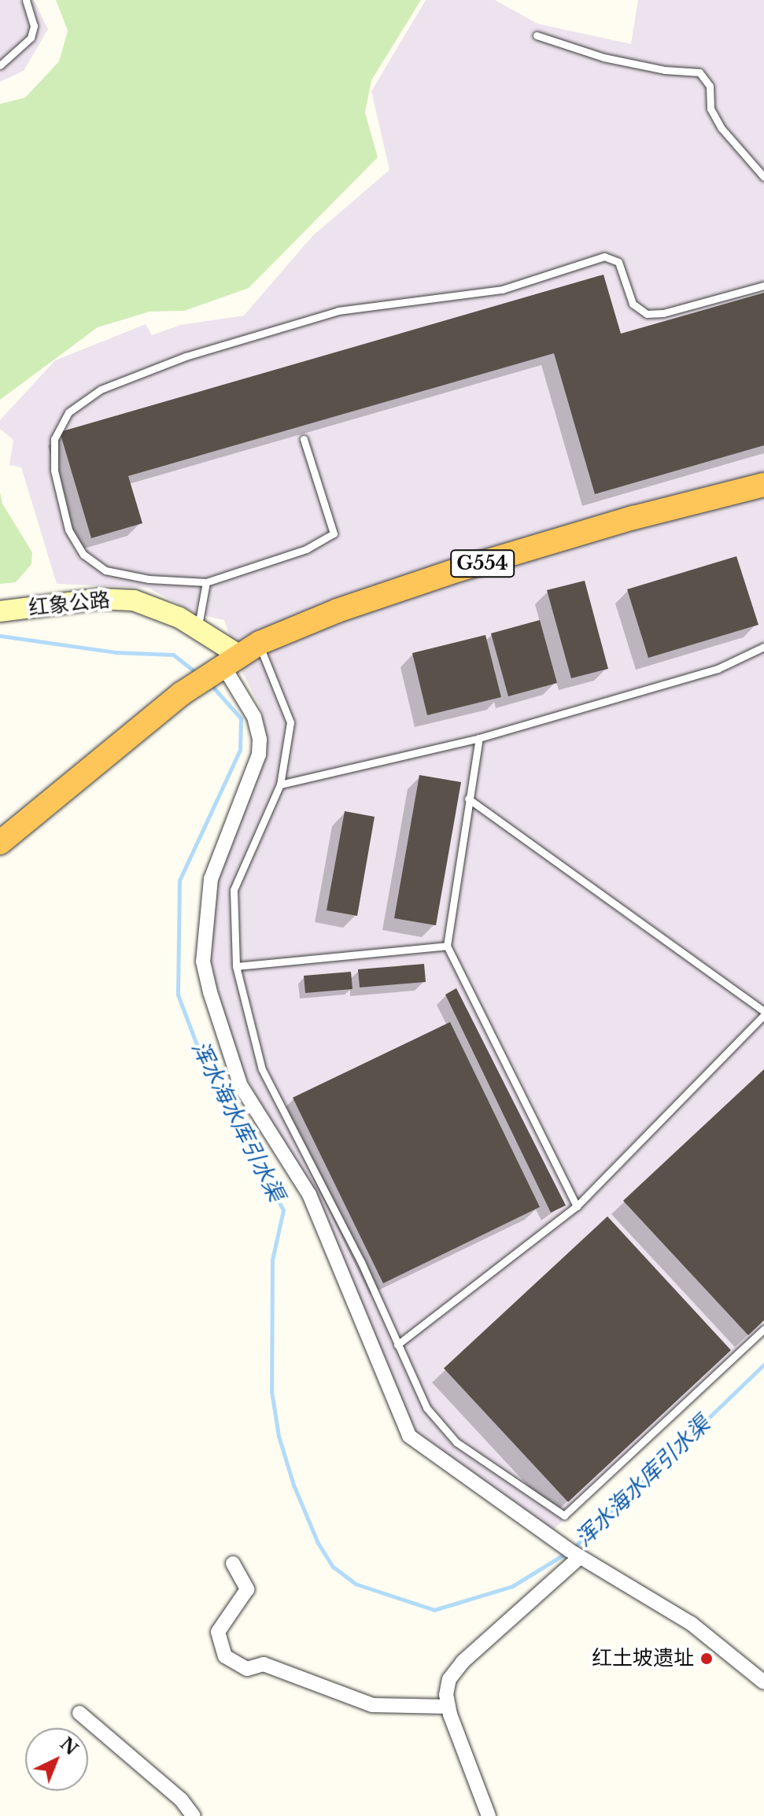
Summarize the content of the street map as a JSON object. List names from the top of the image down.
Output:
{
  "streets": {
    "highway": ["G554"],
    "main road": ["红象公路"]
  },
  "crossings": [
    ["G554", "红象公路"]
  ],
  "water": ["浑水海水库引水渠"],
  "places": ["红土坡遗址"],
  "north": "top right"
}
